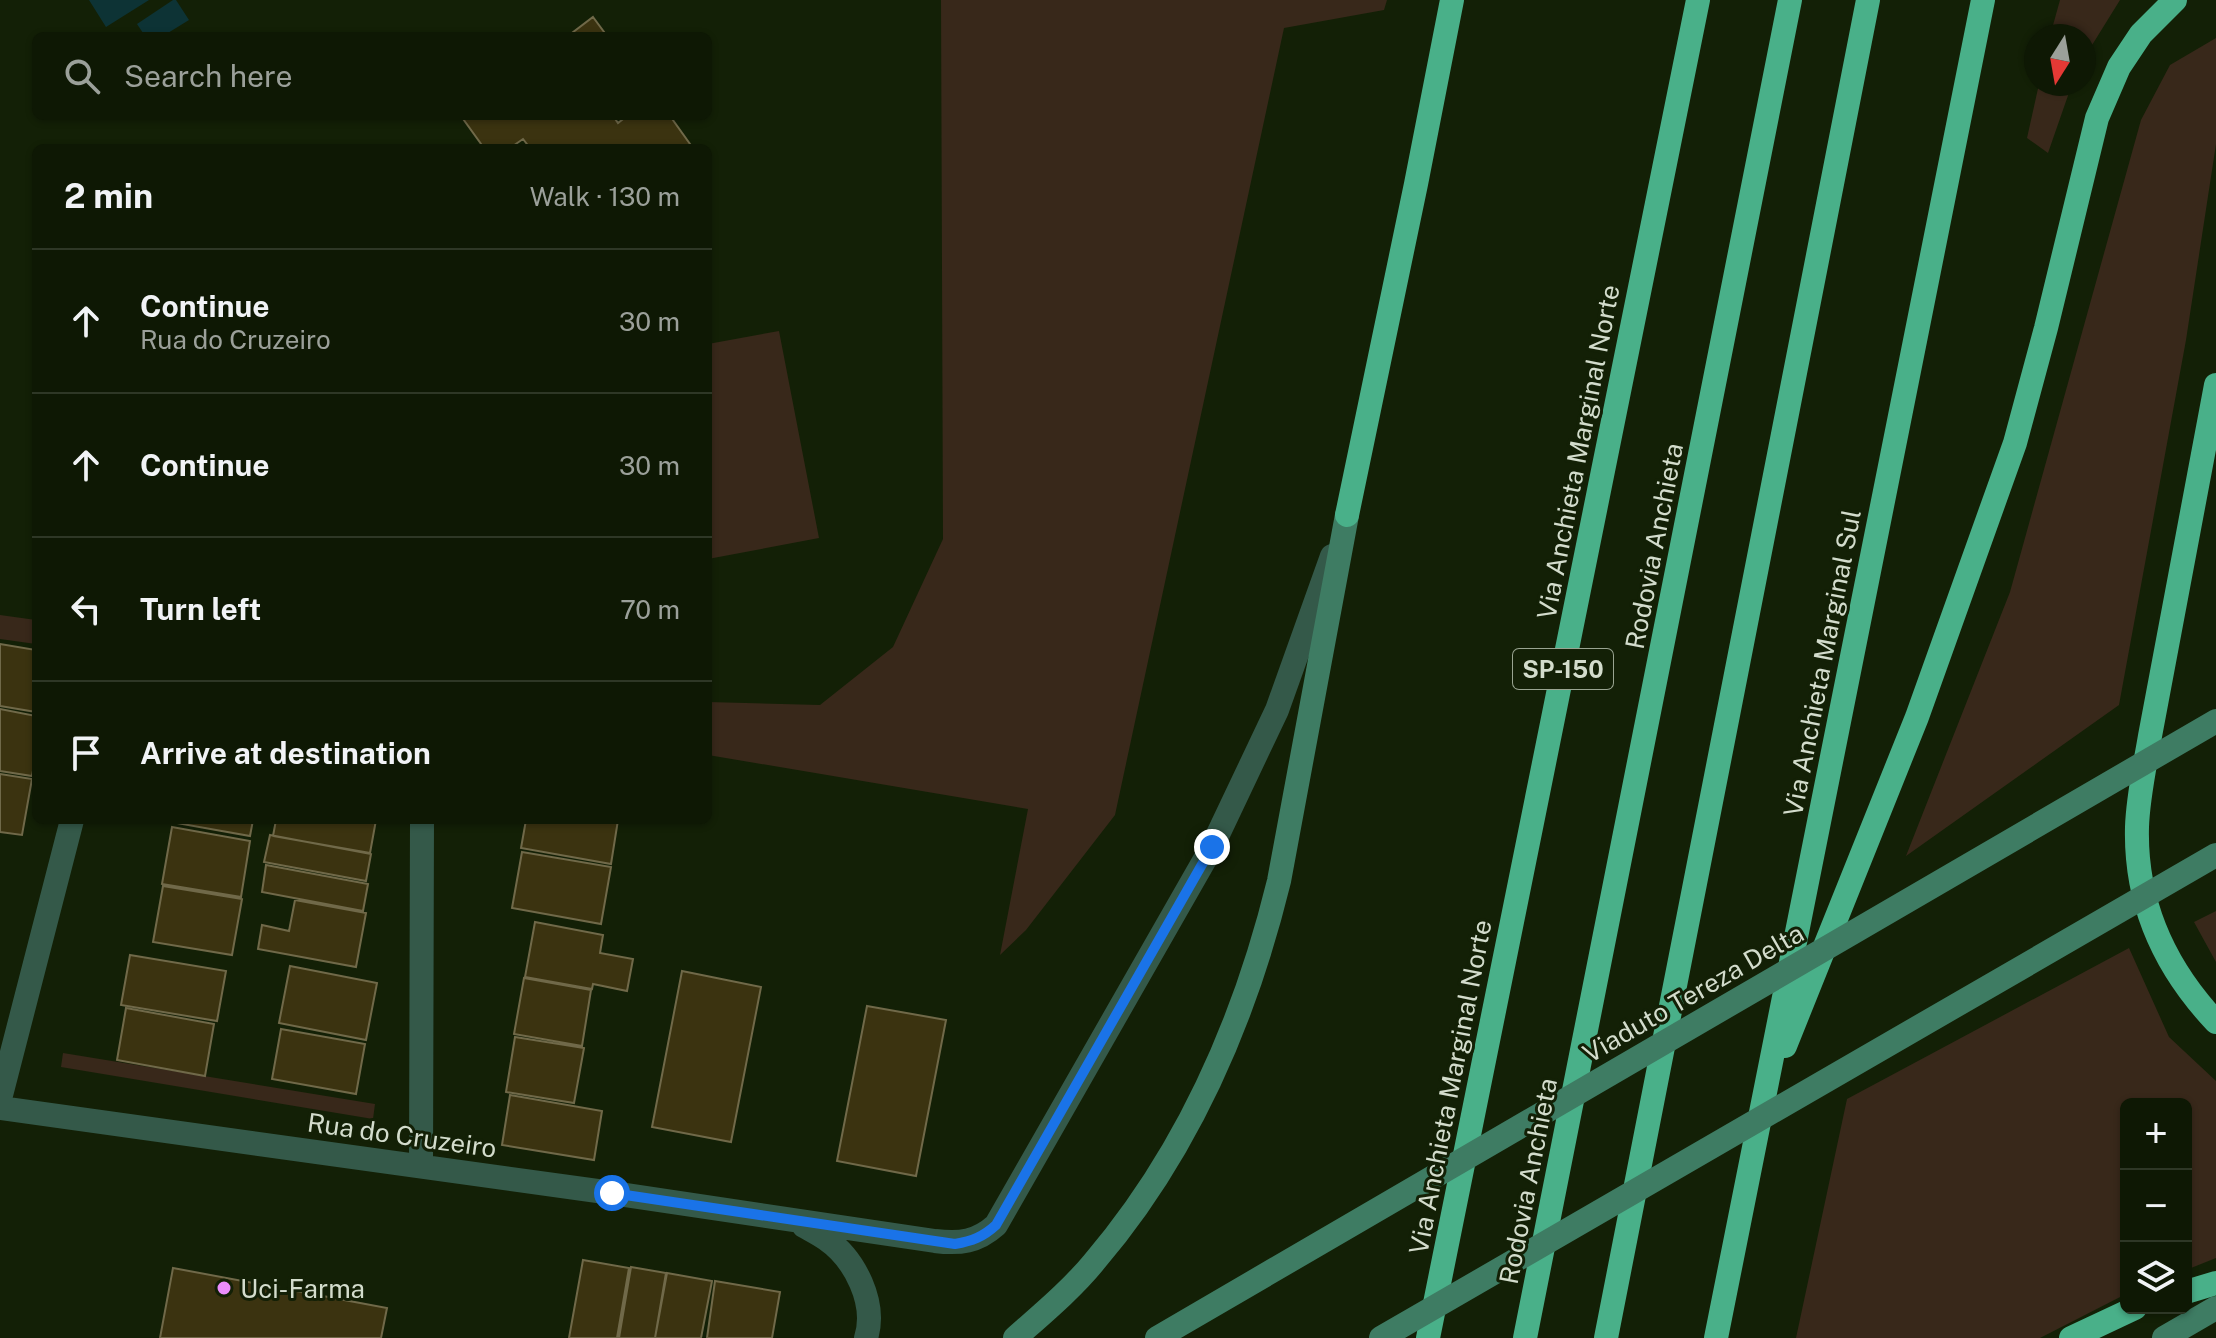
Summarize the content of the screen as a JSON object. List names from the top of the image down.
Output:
{
  "streets": {
    "highway": [
      "Via Anchieta Marginal Norte",
      "Rodovia Anchieta",
      "Via Anchieta Marginal Sul",
      "SP-150"
    ],
    "main road": ["Viaduto Tereza Delta"],
    "street": ["Rua do Cruzeiro"]
  },
  "places": ["Uci-Farma"],
  "north": "bottom",
  "page": {
    "search": "Search here",
    "heading": ["2 min", "Walk · 130 m"],
    "list": [
      ["Continue", "Rua do Cruzeiro", "30 m"],
      ["Continue", "30 m"],
      ["Turn left", "70 m"],
      "Arrive at destination"
    ],
    "map_buttons": ["+", "−"]
  }
}
